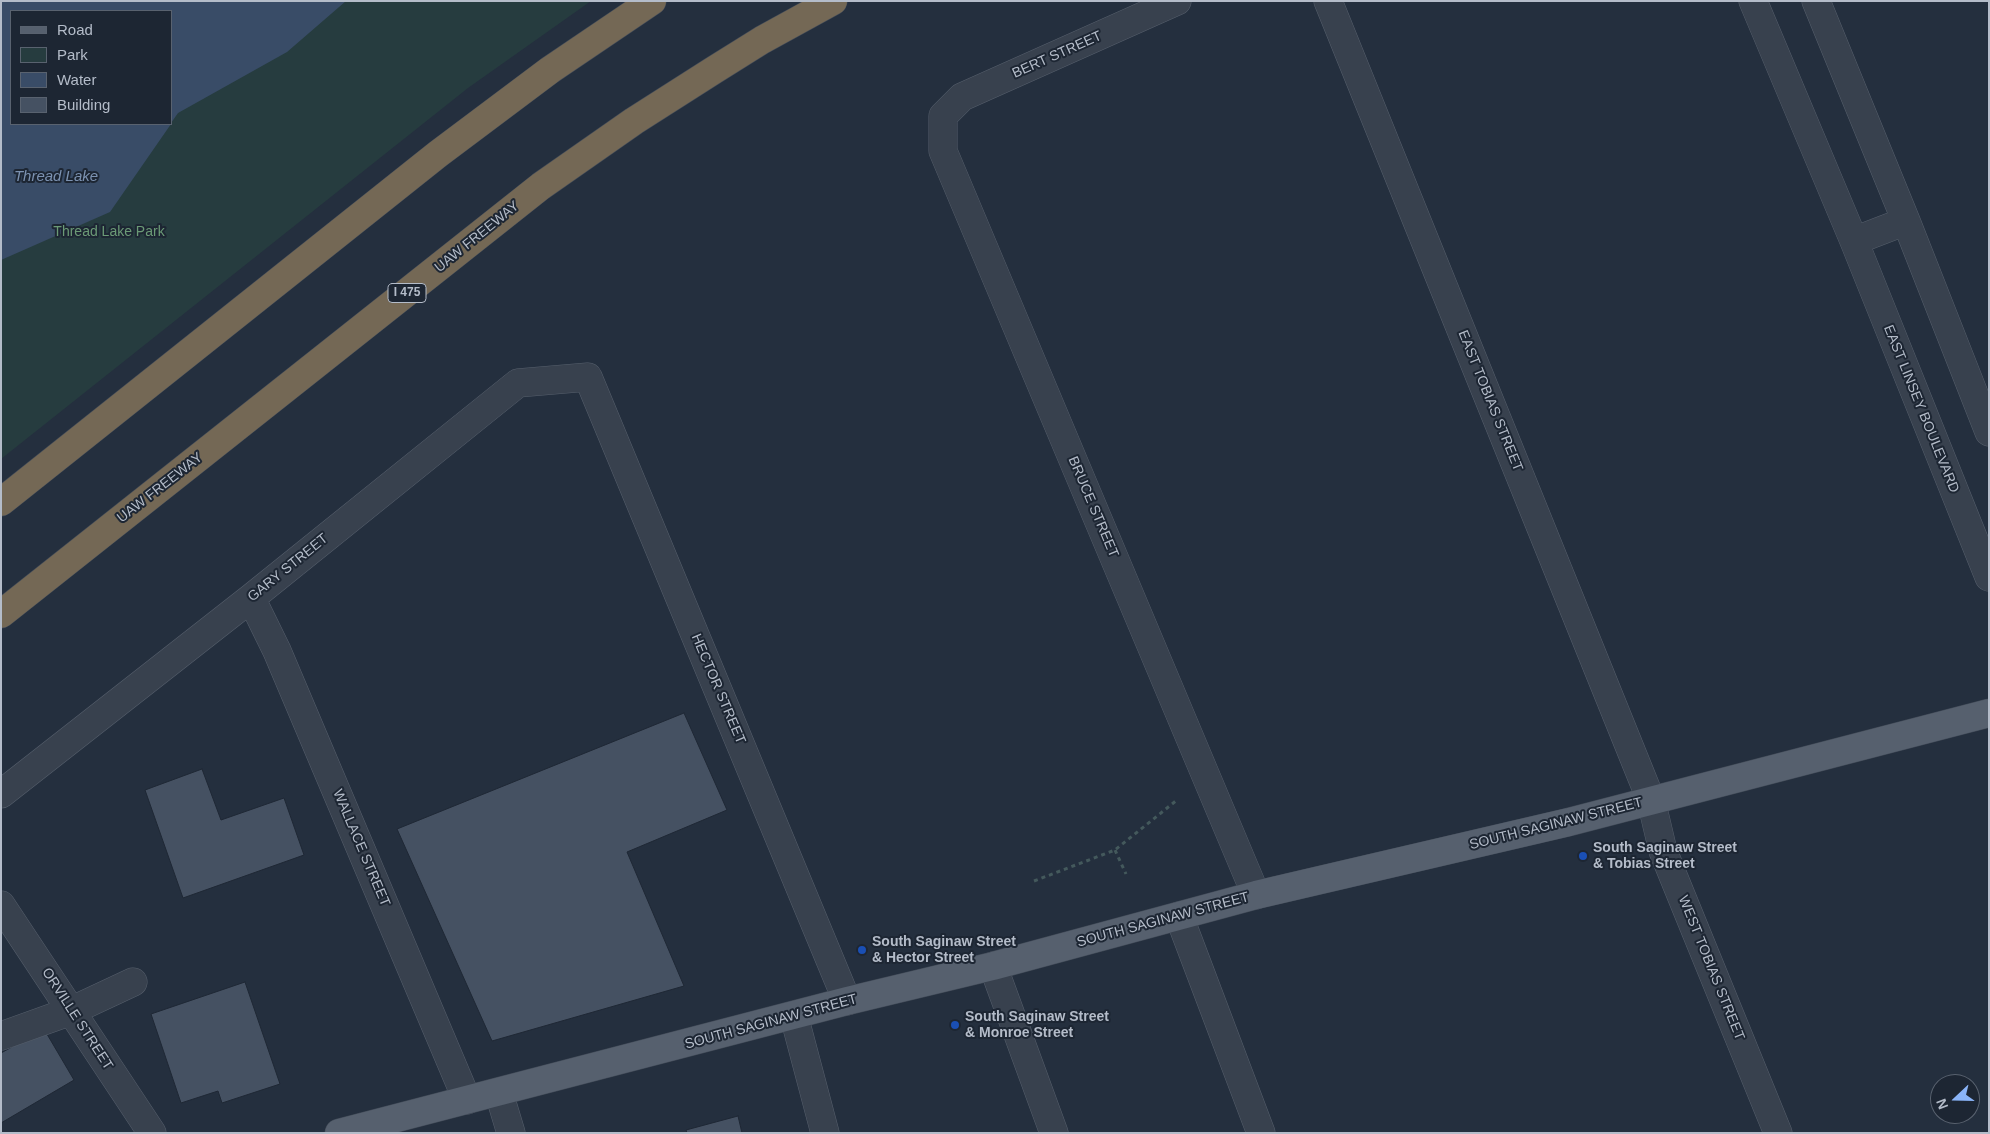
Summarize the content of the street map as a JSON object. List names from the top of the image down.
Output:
{
  "streets": {
    "highway": ["UAW FREEWAY", "I 475"],
    "main road": ["SOUTH SAGINAW STREET"],
    "street": [
      "BERT STREET",
      "EAST TOBIAS STREET",
      "EAST LINSEY BOULEVARD",
      "BRUCE STREET",
      "GARY STREET",
      "HECTOR STREET",
      "WALLACE STREET",
      "WEST TOBIAS STREET",
      "ORVILLE STREET"
    ]
  },
  "crossings": [
    ["BERT STREET", "BRUCE STREET"],
    ["EAST TOBIAS STREET", "SOUTH SAGINAW STREET"],
    ["EAST TOBIAS STREET", "WEST TOBIAS STREET"],
    ["BRUCE STREET", "SOUTH SAGINAW STREET"],
    ["GARY STREET", "HECTOR STREET"],
    ["GARY STREET", "WALLACE STREET"],
    ["HECTOR STREET", "SOUTH SAGINAW STREET"],
    ["SOUTH SAGINAW STREET", "WALLACE STREET"],
    ["SOUTH SAGINAW STREET", "WEST TOBIAS STREET"]
  ],
  "water": ["Thread Lake"],
  "parks": ["Thread Lake Park"],
  "places": ["South Saginaw Street & Tobias Street", "South Saginaw Street & Hector Street", "South Saginaw Street & Monroe Street"],
  "legend": [
    "Road",
    "Park",
    "Water",
    "Building"
  ],
  "north": "left"
}
